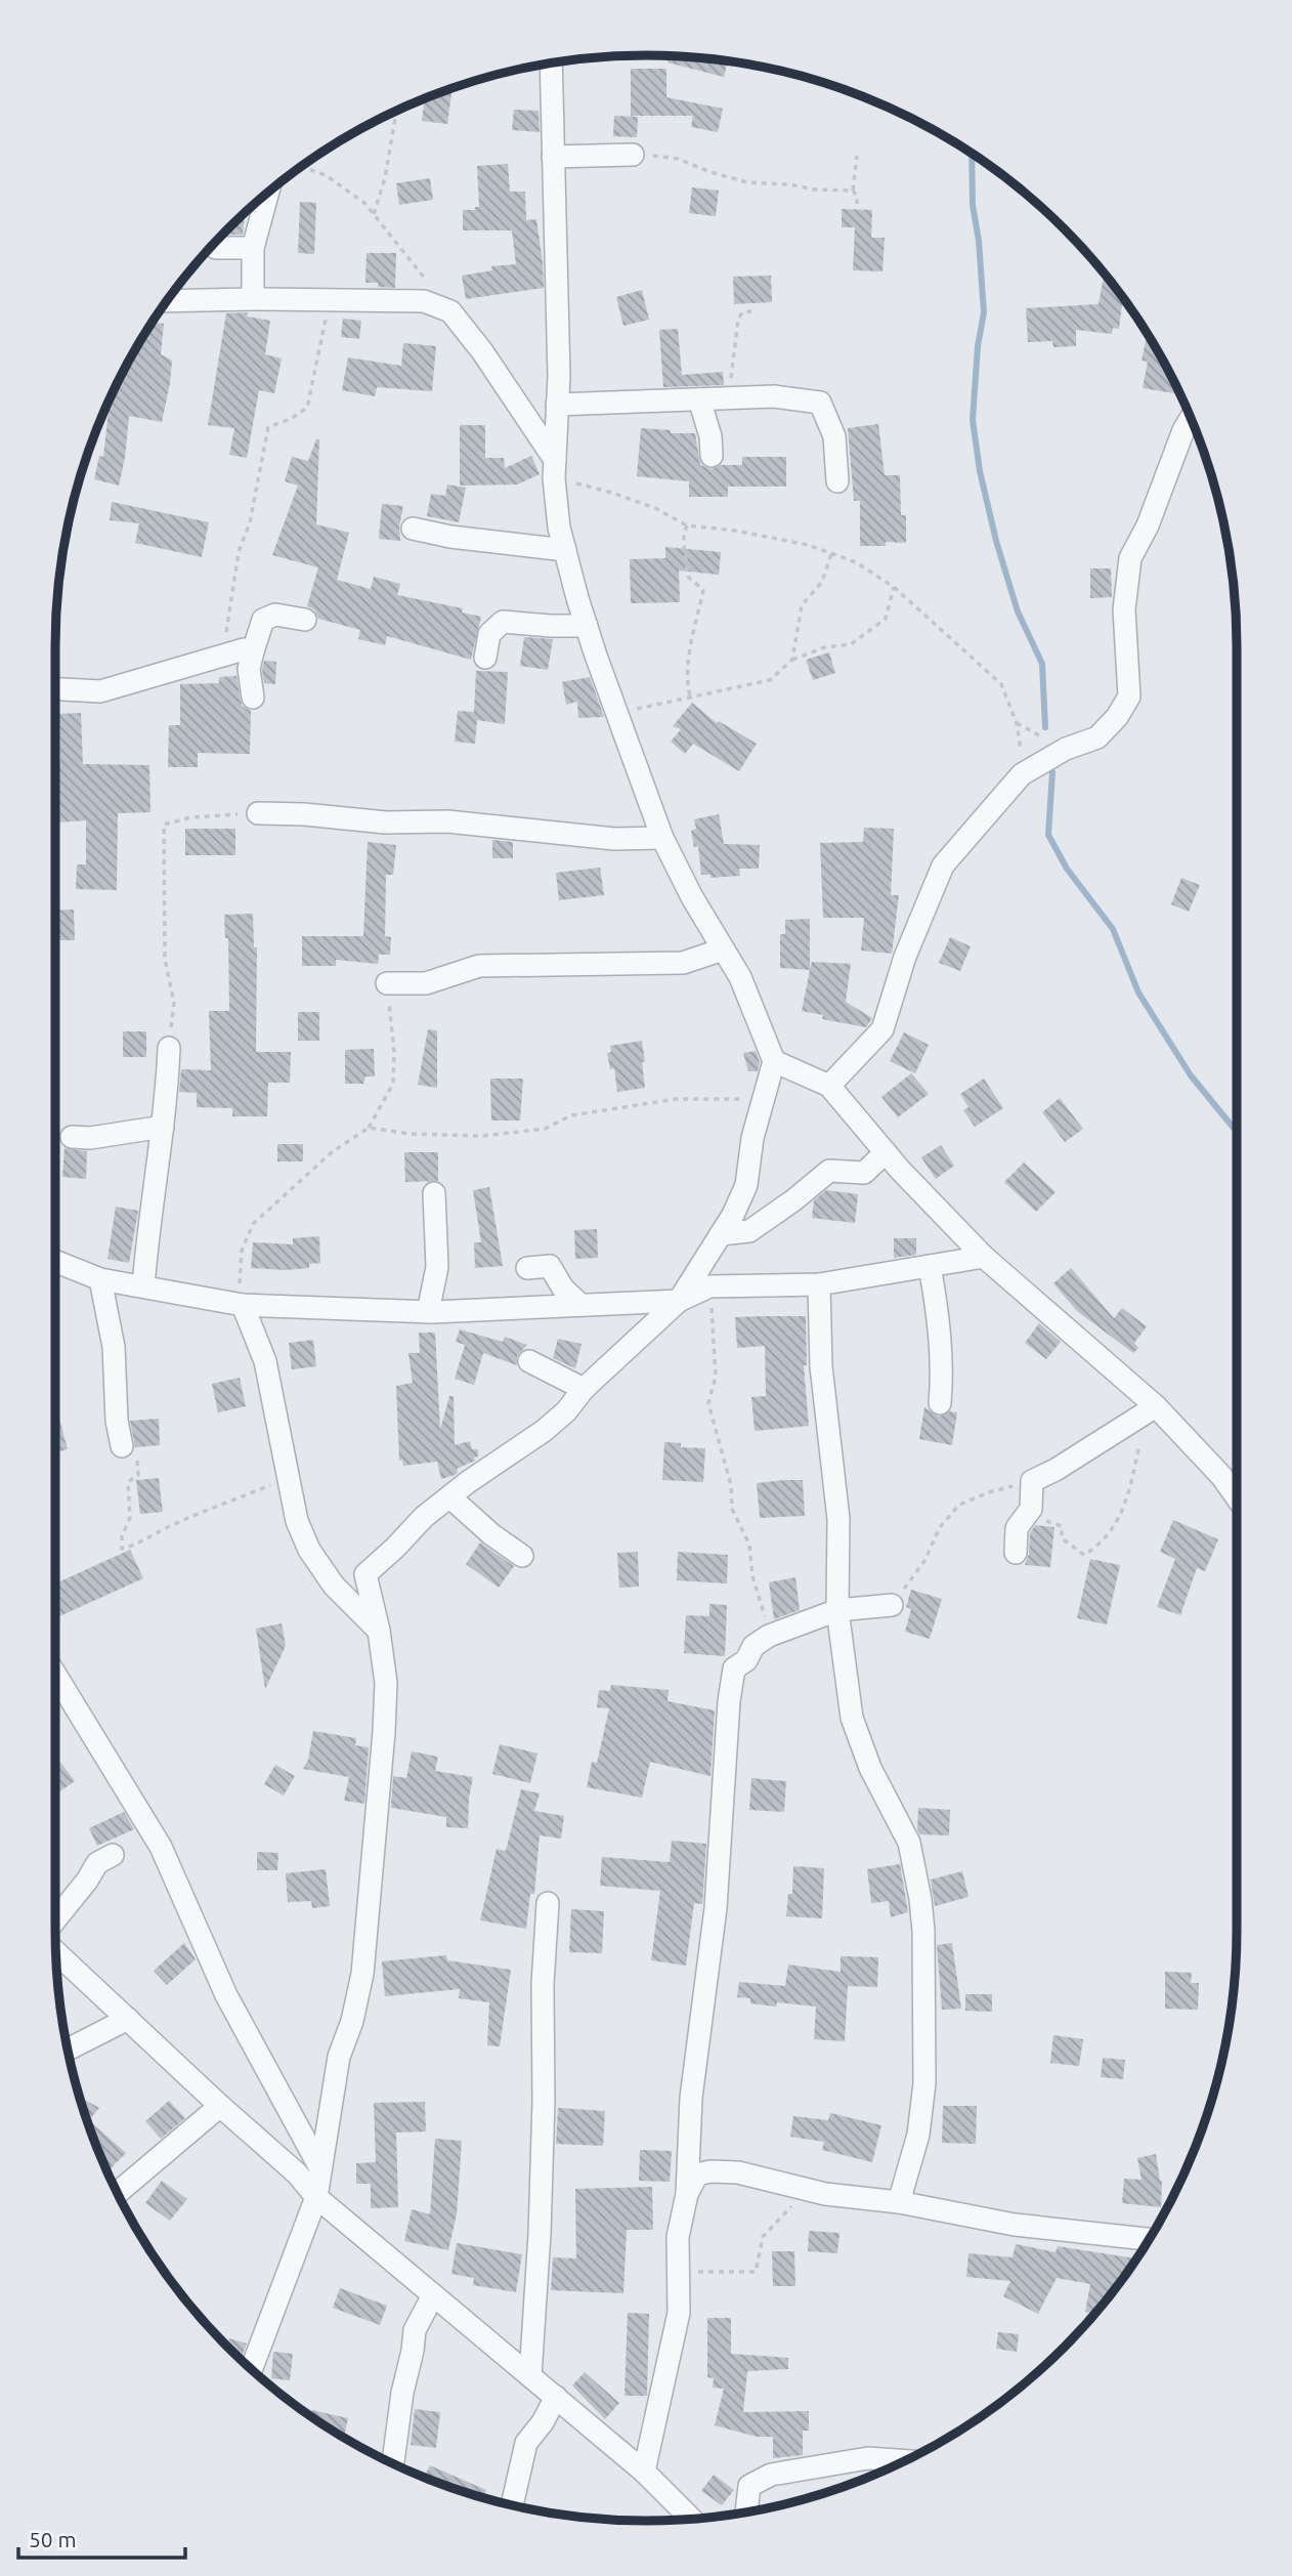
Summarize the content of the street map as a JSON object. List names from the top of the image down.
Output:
{
  "scale_bar": "50 m"
}
